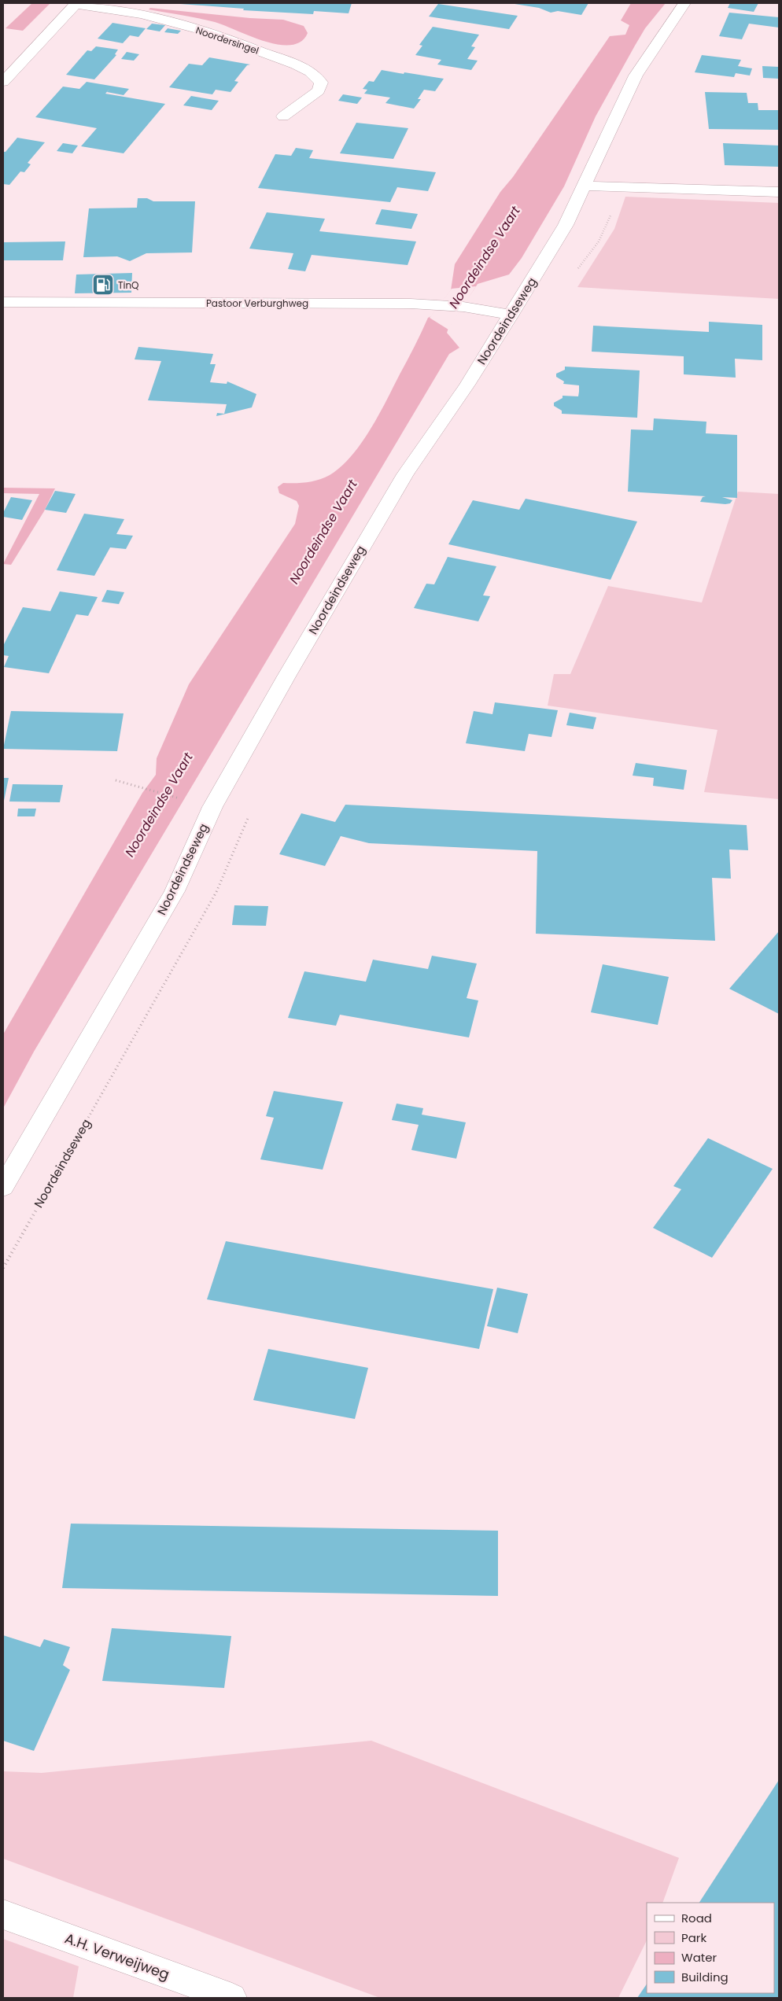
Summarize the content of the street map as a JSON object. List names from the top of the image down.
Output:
{
  "streets": {
    "street": [
      "Noordersingel",
      "Pastoor Verburghweg",
      "Noordeindseweg",
      "A.H. Verweijweg"
    ]
  },
  "crossings": [
    ["Pastoor Verburghweg", "Noordeindseweg"]
  ],
  "water": ["Noordeindse Vaart"],
  "places": {
    "fuel station": ["TinQ"]
  },
  "legend": [
    "Road",
    "Park",
    "Water",
    "Building"
  ]
}
